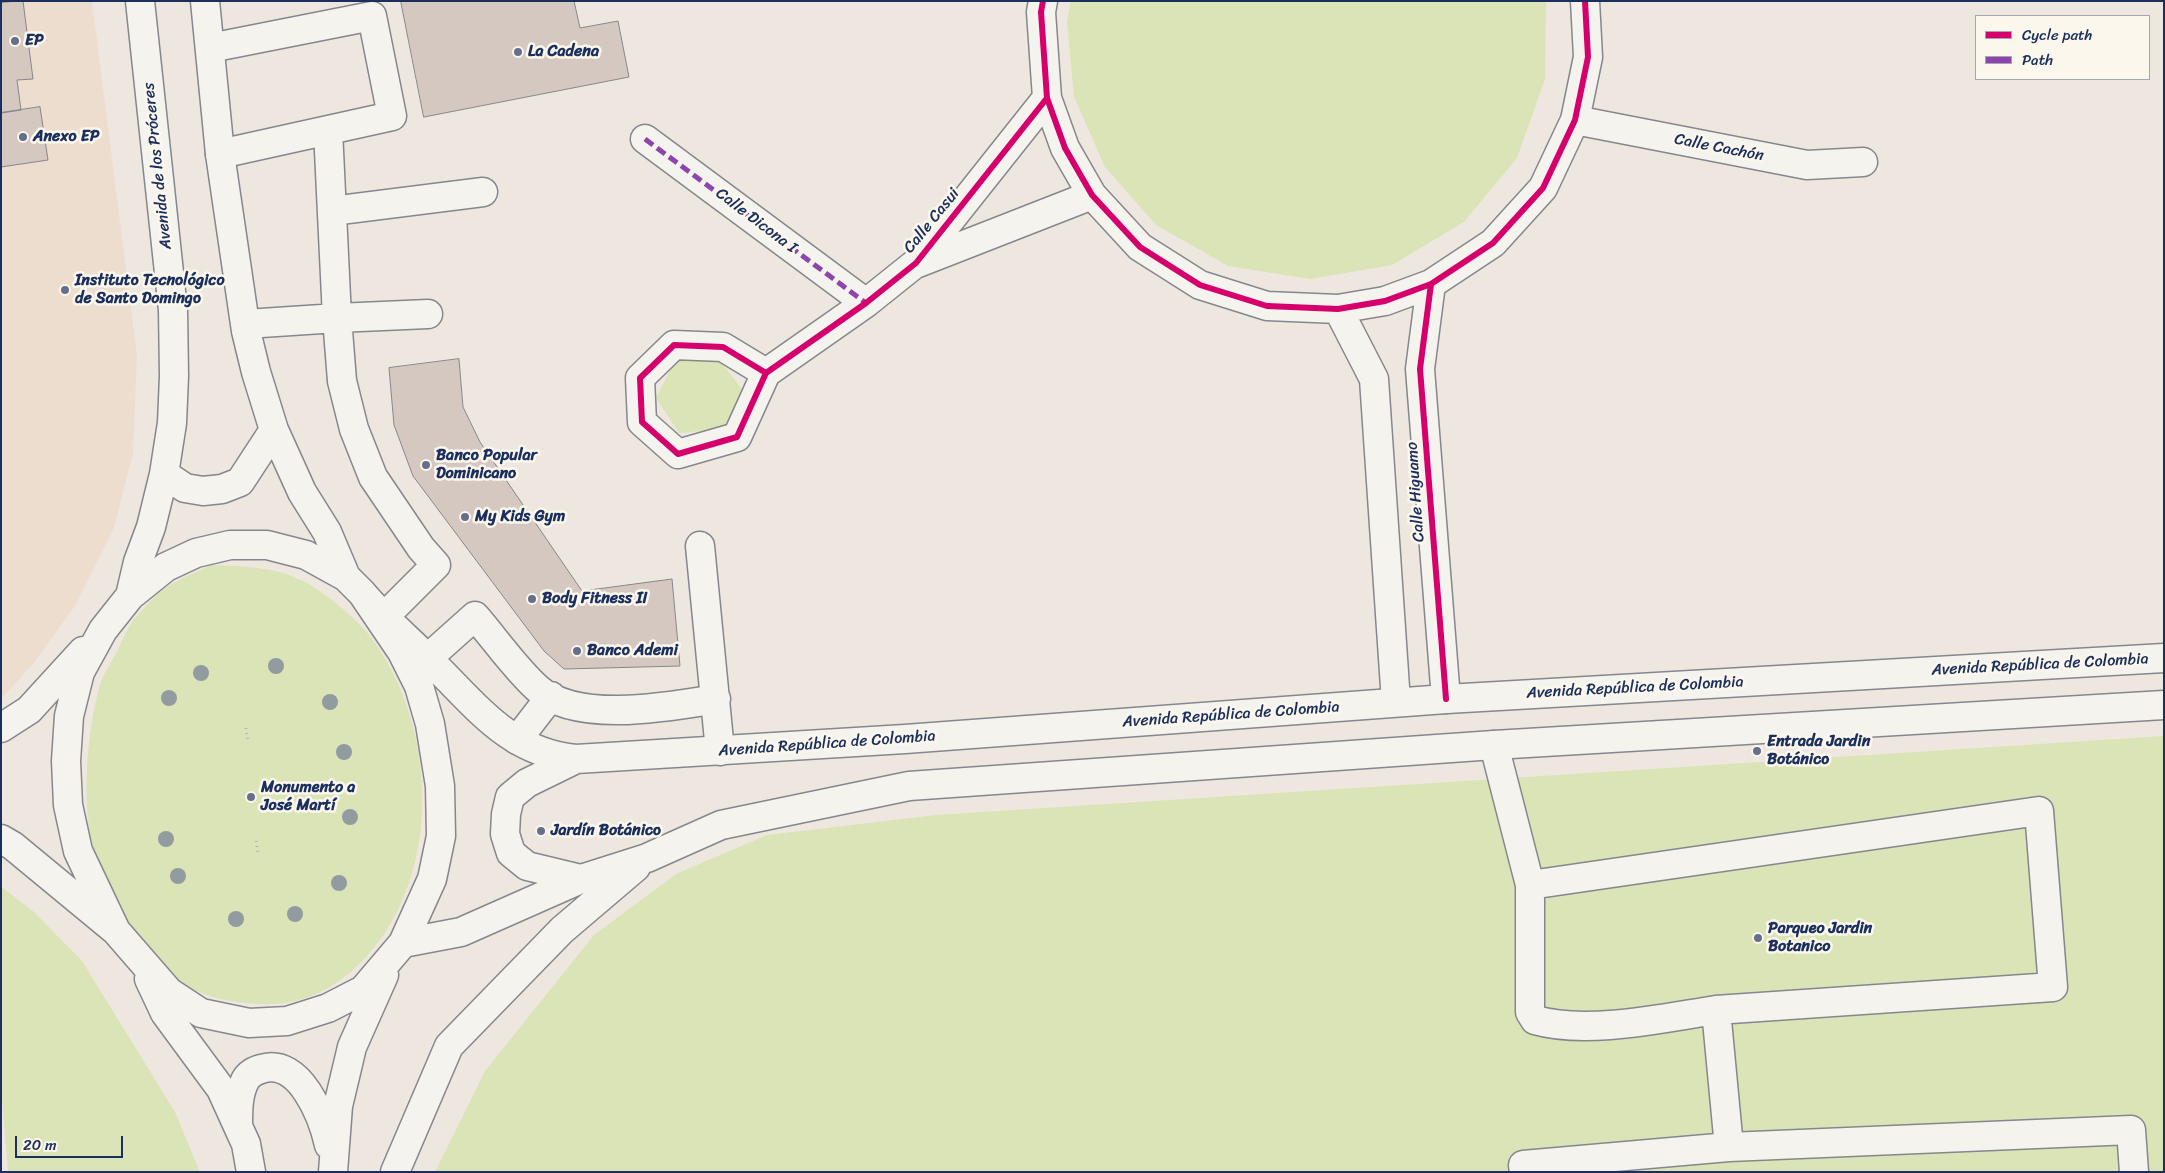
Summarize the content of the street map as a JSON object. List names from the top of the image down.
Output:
{
  "streets": {
    "main road": [
      "Calle Cachón",
      "Avenida de los Próceres",
      "Calle Dicona I",
      "Calle Casui",
      "Calle Higuamo",
      "Avenida República de Colombia"
    ]
  },
  "crossings": [
    ["Calle Dicona I", "Calle Casui"],
    ["Calle Higuamo", "Avenida República de Colombia"]
  ],
  "places": [
    "EP",
    "La Cadena",
    "Anexo EP",
    "Instituto Tecnológico de Santo Domingo",
    "Banco Popular Dominicano",
    "My Kids Gym",
    "Body Fitness II",
    "Banco Ademi",
    "Entrada Jardin Botánico",
    "Monumento a José Martí",
    "Jardín Botánico",
    "Parqueo Jardin Botanico"
  ],
  "legend": ["Cycle path", "Path"],
  "scale_bar": "20 m"
}
